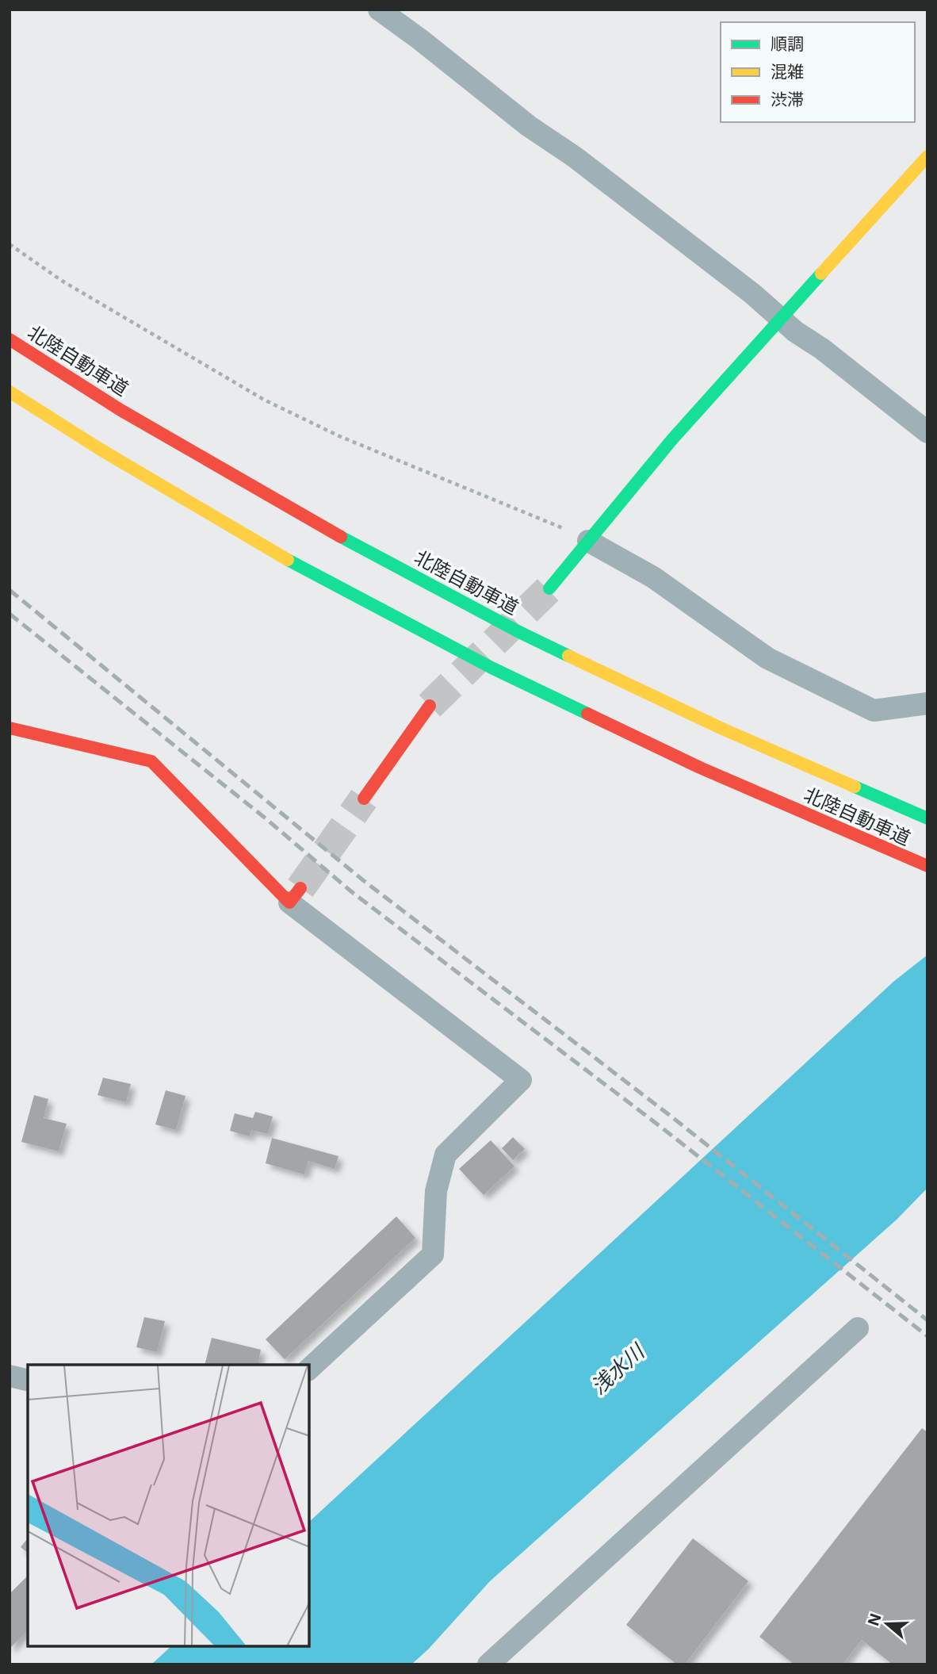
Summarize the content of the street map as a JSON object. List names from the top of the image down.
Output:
{
  "streets": {
    "main road": ["北陸自動車道"]
  },
  "water": ["浅水川"],
  "legend": ["順調", "混雑", "渋滞"],
  "north": "left"
}
